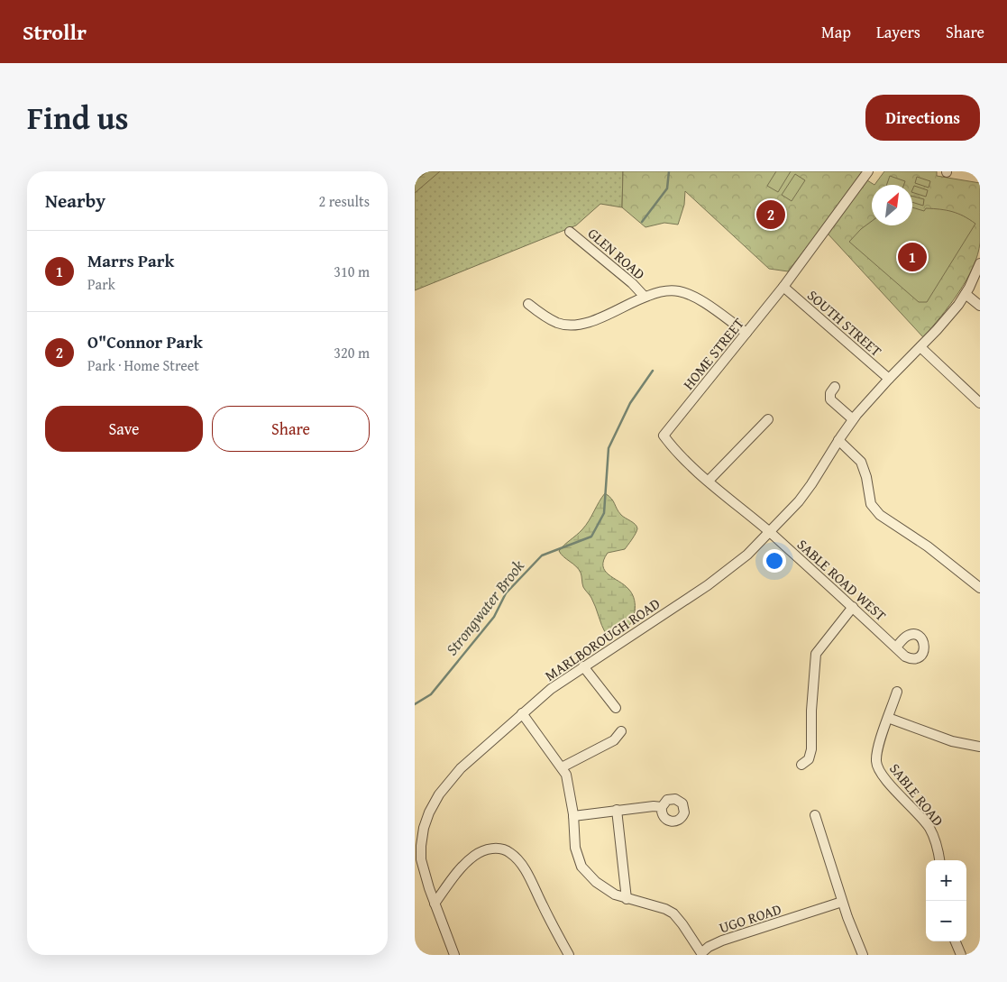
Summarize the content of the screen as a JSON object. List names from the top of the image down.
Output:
{
  "streets": {
    "street": [
      "GLEN ROAD",
      "SOUTH STREET",
      "HOME STREET",
      "SABLE ROAD WEST",
      "MARLBOROUGH ROAD",
      "SABLE ROAD",
      "UGO ROAD"
    ]
  },
  "crossings": [
    ["SOUTH STREET", "HOME STREET"],
    ["SOUTH STREET", "MARLBOROUGH ROAD"],
    ["HOME STREET", "SABLE ROAD WEST"],
    ["HOME STREET", "MARLBOROUGH ROAD"],
    ["SABLE ROAD WEST", "MARLBOROUGH ROAD"],
    ["MARLBOROUGH ROAD", "UGO ROAD"]
  ],
  "water": ["Strongwater Brook"],
  "north": "top right",
  "page": {
    "header": "Strollr",
    "nav": ["Map", "Layers", "Share"],
    "title": "Find us",
    "buttons": [
      "Directions",
      ["Save", "Share"]
    ],
    "heading": ["Nearby", "2 results"],
    "pins": ["2", "1"],
    "list": [
      {
        "mark": "1",
        "name": "Marrs Park",
        "note": "Park",
        "value": "310 m"
      },
      {
        "mark": "2",
        "name": "O\"Connor Park",
        "note": "Park · Home Street",
        "value": "320 m"
      }
    ],
    "map_buttons": ["+", "−"]
  }
}
